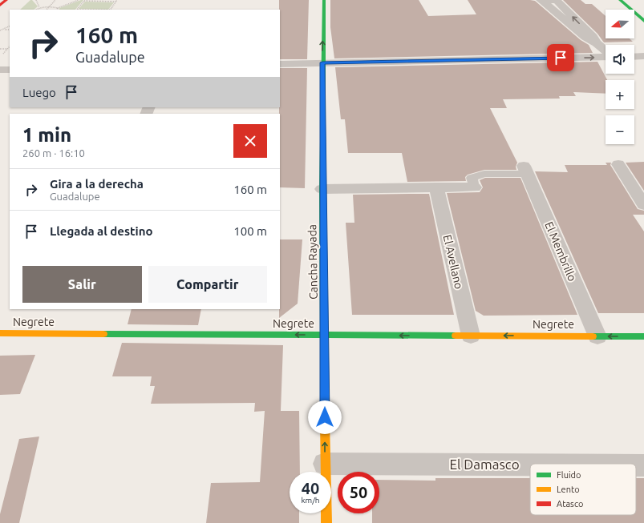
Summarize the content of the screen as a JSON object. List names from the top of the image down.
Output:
{
  "streets": {
    "main road": ["Cancha Rayada", "Negrete"],
    "street": ["El Membrillo", "El Avellano", "El Damasco"]
  },
  "crossings": [
    ["El Membrillo", "Negrete"],
    ["Cancha Rayada", "Negrete"],
    ["Cancha Rayada", "El Damasco"],
    ["El Avellano", "Negrete"]
  ],
  "one_way": ["Cancha Rayada", "Negrete"],
  "legend": ["Fluido", "Lento", "Atasco"],
  "north": "left",
  "page": {
    "map_buttons": ["+", "−"],
    "turn": ["160 m", "Guadalupe"],
    "then": "Luego",
    "heading": ["1 min", "260 m · 16:10"],
    "list": [
      {
        "name": "Gira a la derecha",
        "note": "Guadalupe",
        "value": "160 m"
      },
      {
        "name": "Llegada al destino",
        "value": "100 m"
      }
    ],
    "buttons": ["Salir", "Compartir"],
    "speed": "40 km/h",
    "limit": "50"
  }
}
